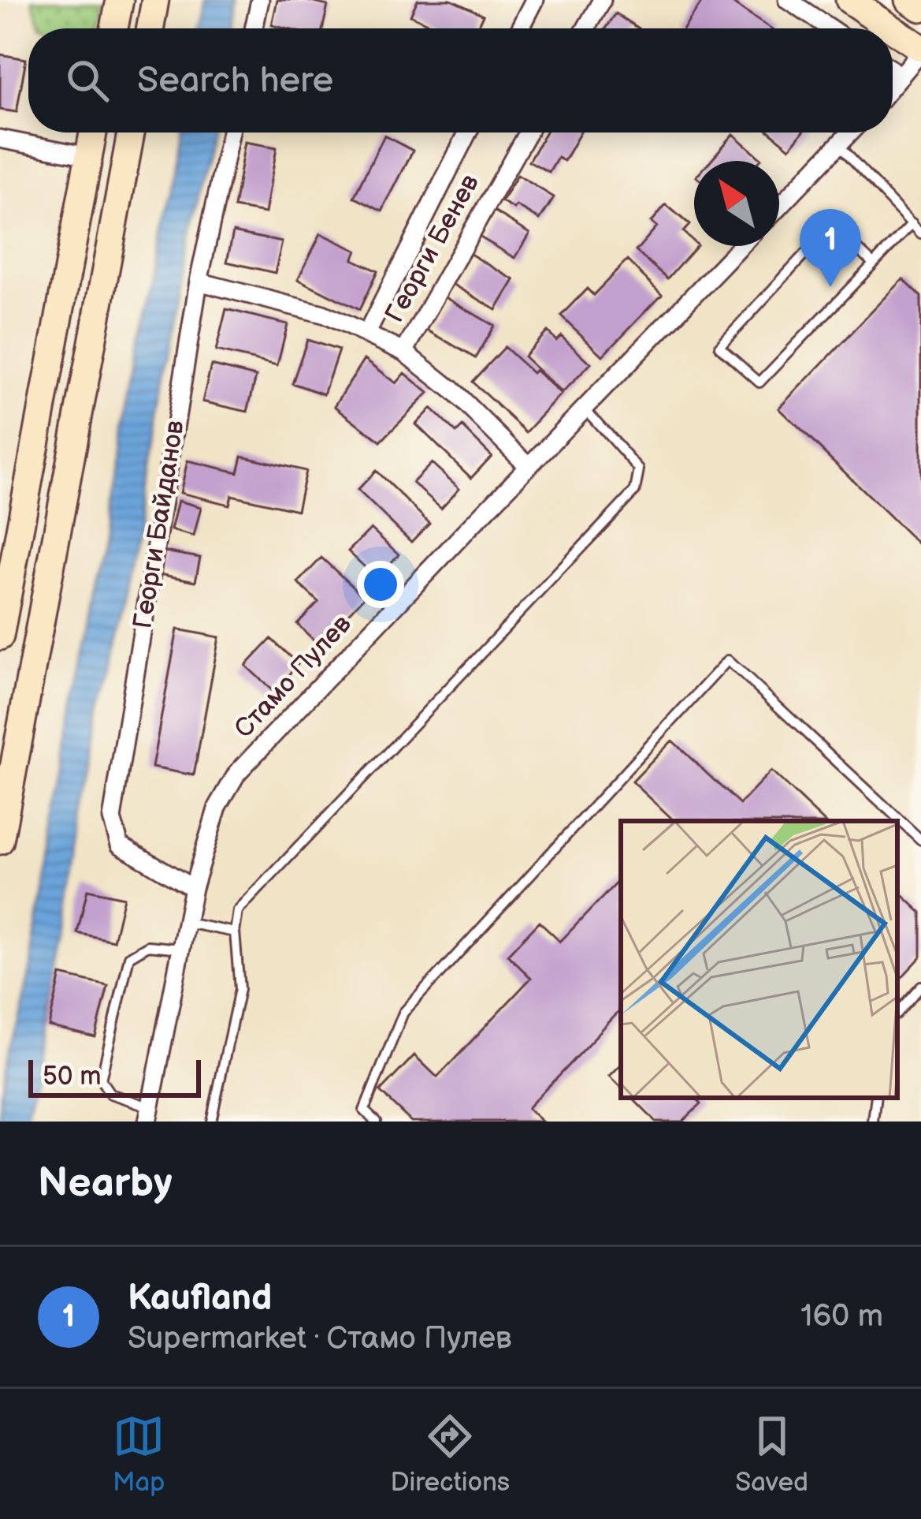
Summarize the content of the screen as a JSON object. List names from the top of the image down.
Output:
{
  "streets": {
    "street": ["Георги Бенев", "Георги Байданов", "Стамо Пулев"]
  },
  "crossings": [
    ["Георги Байданов", "Стамо Пулев"]
  ],
  "scale_bar": "50 m",
  "north": "top left",
  "page": {
    "search": "Search here",
    "pins": "1",
    "scale": "50 m",
    "heading": "Nearby",
    "list": [
      {
        "mark": "1",
        "name": "Kaufland",
        "note": "Supermarket · Стамо Пулев",
        "value": "160 m"
      }
    ],
    "nav": ["Map", "Directions", "Saved"]
  }
}
